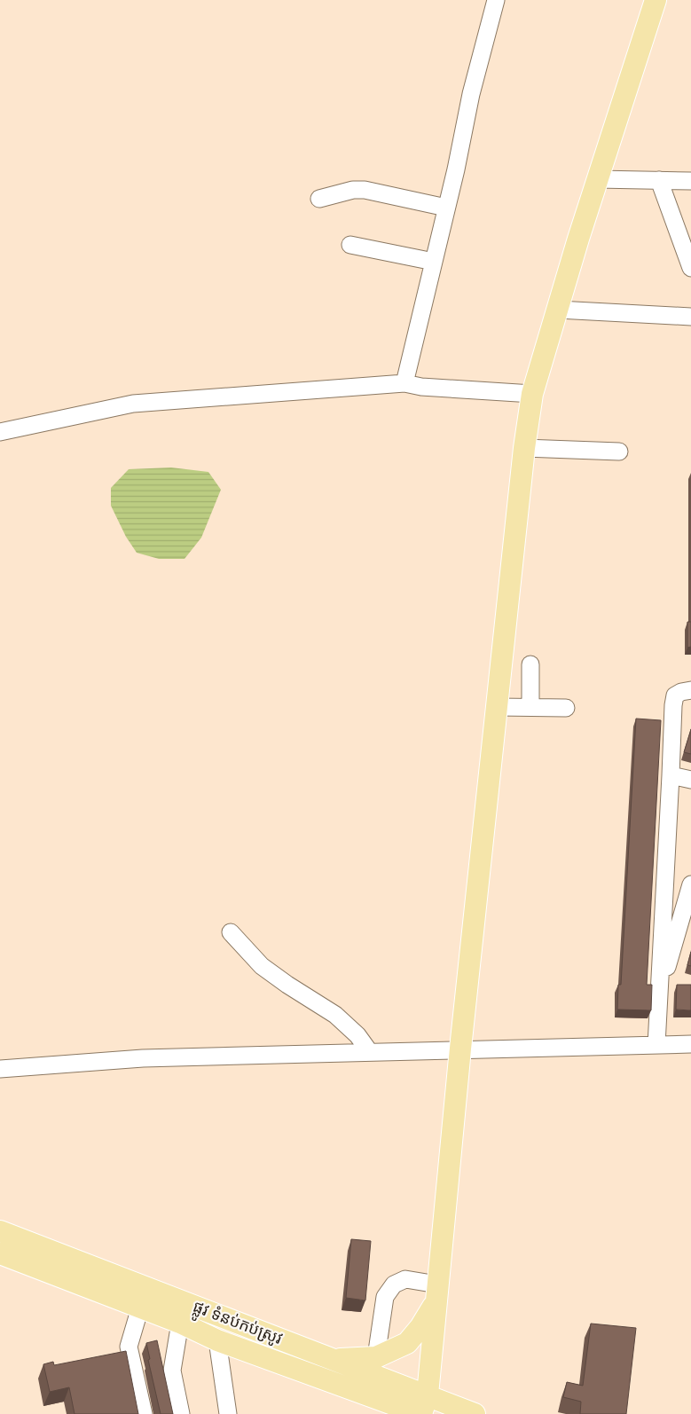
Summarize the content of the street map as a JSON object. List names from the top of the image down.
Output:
{
  "streets": {
    "main road": ["ផ្លូវ ទំនប់កប់ស្រូវ"]
  }
}
